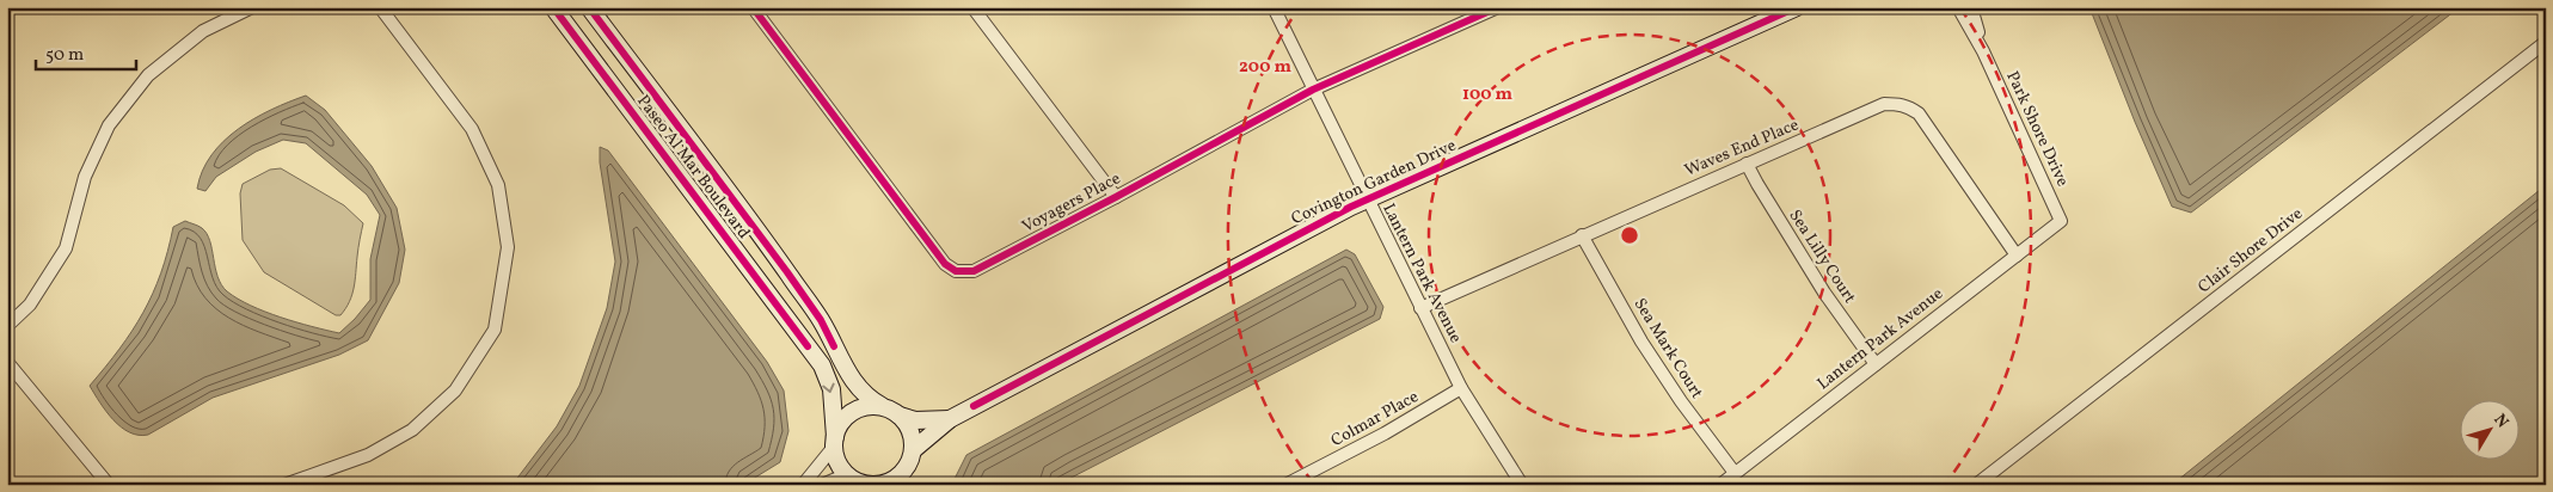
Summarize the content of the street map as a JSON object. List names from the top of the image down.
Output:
{
  "streets": {
    "main road": ["Paseo Al Mar Boulevard", "Covington Garden Drive"],
    "street": [
      "Park Shore Drive",
      "Waves End Place",
      "Voyagers Place",
      "Clair Shore Drive",
      "Sea Lilly Court",
      "Lantern Park Avenue",
      "Sea Mark Court",
      "Colmar Place"
    ]
  },
  "crossings": [
    ["Park Shore Drive", "Lantern Park Avenue"],
    ["Waves End Place", "Sea Lilly Court"],
    ["Waves End Place", "Lantern Park Avenue"],
    ["Waves End Place", "Sea Mark Court"],
    ["Paseo Al Mar Boulevard", "Covington Garden Drive"],
    ["Covington Garden Drive", "Lantern Park Avenue"],
    ["Voyagers Place", "Lantern Park Avenue"],
    ["Sea Lilly Court", "Lantern Park Avenue"],
    ["Lantern Park Avenue", "Sea Mark Court"],
    ["Lantern Park Avenue", "Colmar Place"]
  ],
  "scale_bar": "50 m",
  "north": "top right",
  "rings": ["200 m", "100 m"]
}
